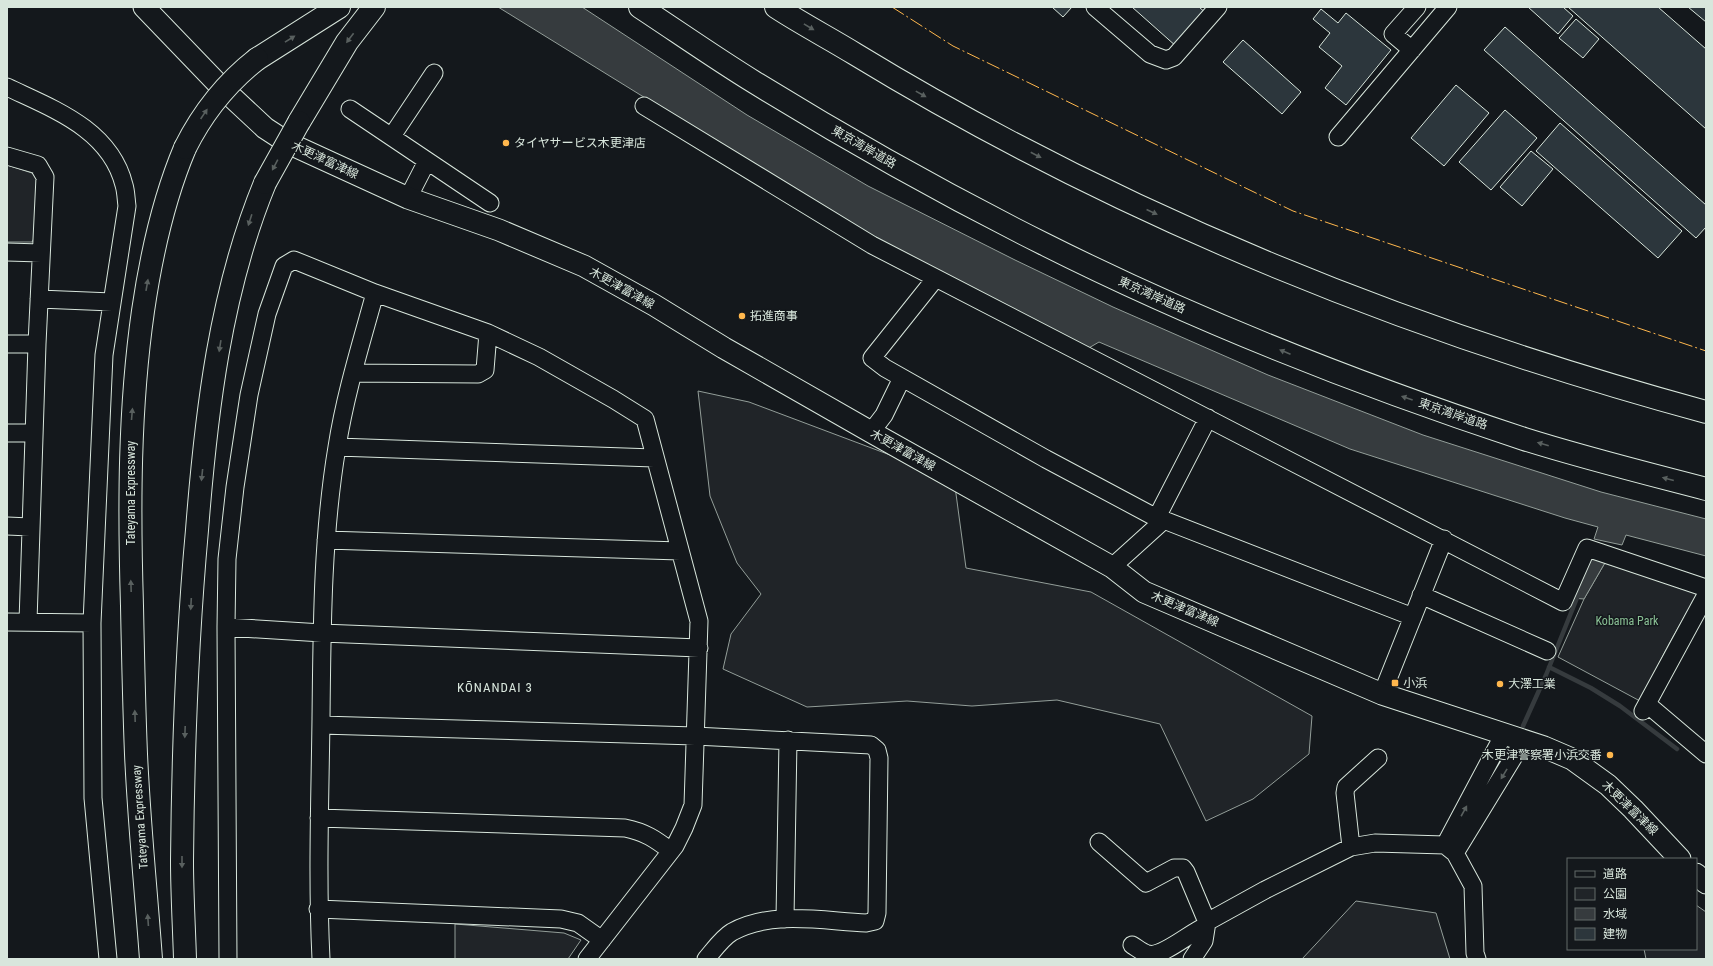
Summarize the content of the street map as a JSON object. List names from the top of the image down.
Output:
{
  "streets": {
    "highway": ["東京湾岸道路", "Tateyama Expressway"],
    "main road": ["木更津富津線"]
  },
  "districts": ["KŌNANDAI 3"],
  "parks": ["Kobama Park"],
  "places": {
    "other": [
      "タイヤサービス木更津店",
      "拓進商事",
      "大澤工業",
      "木更津警察署小浜交番"
    ],
    "transit": ["小浜"]
  },
  "legend": [
    "道路",
    "公園",
    "水域",
    "建物"
  ]
}
